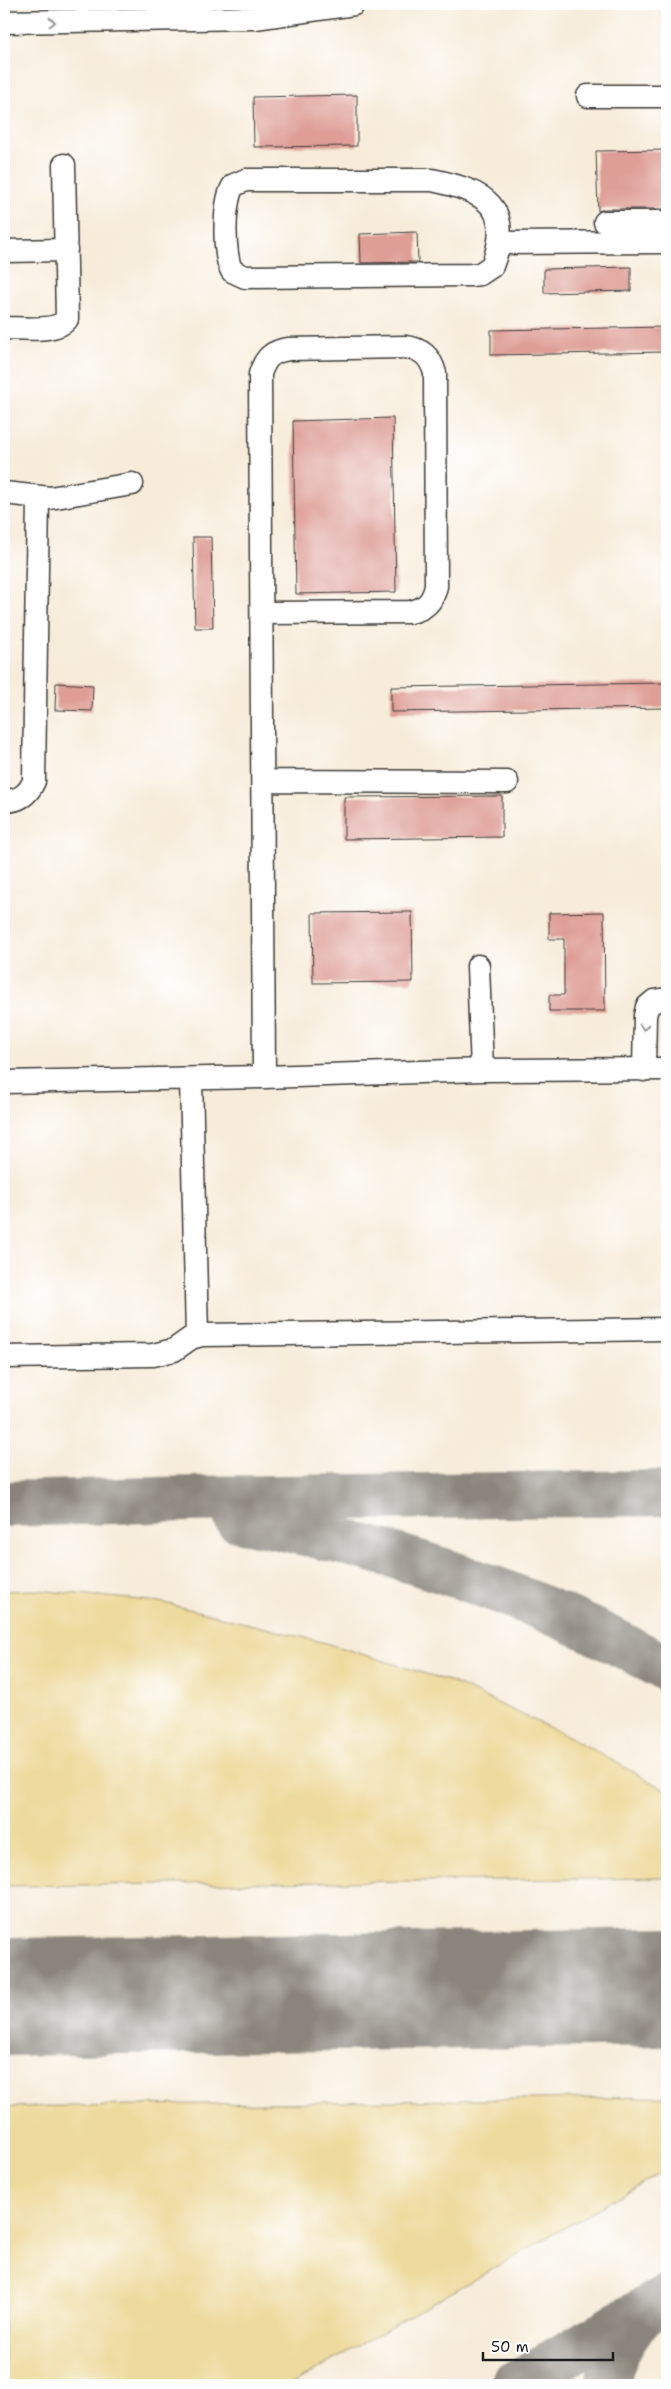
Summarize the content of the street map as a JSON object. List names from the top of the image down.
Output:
{
  "scale_bar": "50 m"
}
